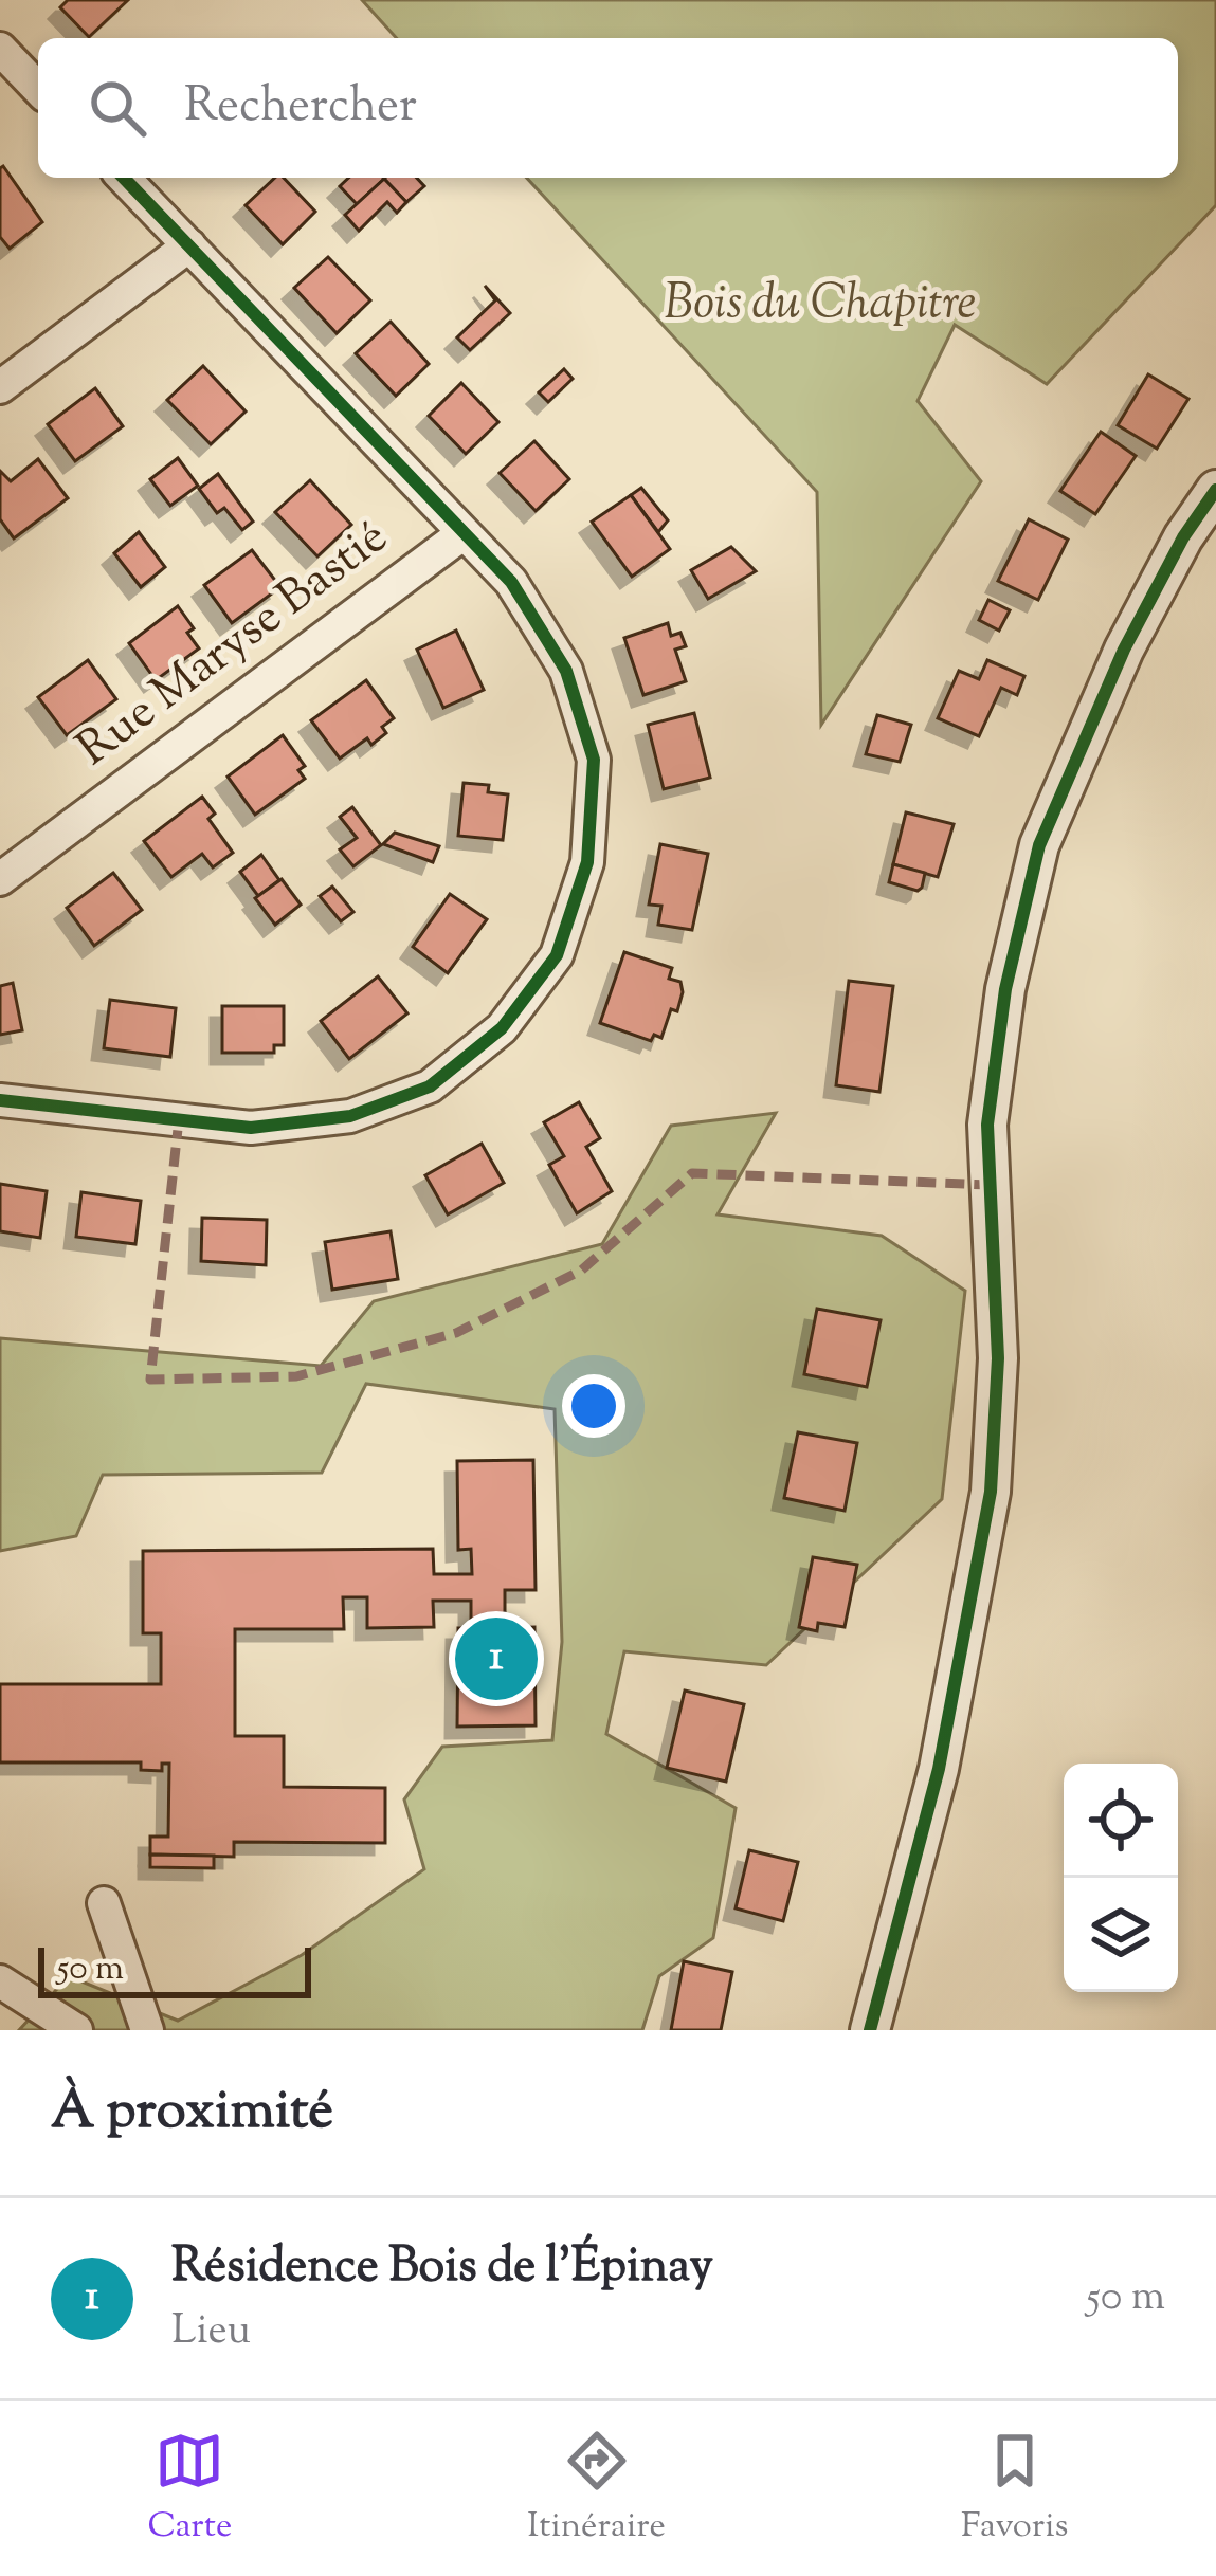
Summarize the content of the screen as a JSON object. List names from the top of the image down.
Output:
{
  "streets": {
    "street": ["Rue Maryse Bastié"]
  },
  "parks": ["Bois du Chapitre"],
  "scale_bar": "50 m",
  "page": {
    "search": "Rechercher",
    "pins": "1",
    "scale": "50 m",
    "heading": "À proximité",
    "list": [
      {
        "mark": "1",
        "name": "Résidence Bois de l'Épinay",
        "note": "Lieu",
        "value": "50 m"
      }
    ],
    "nav": ["Carte", "Itinéraire", "Favoris"]
  }
}
